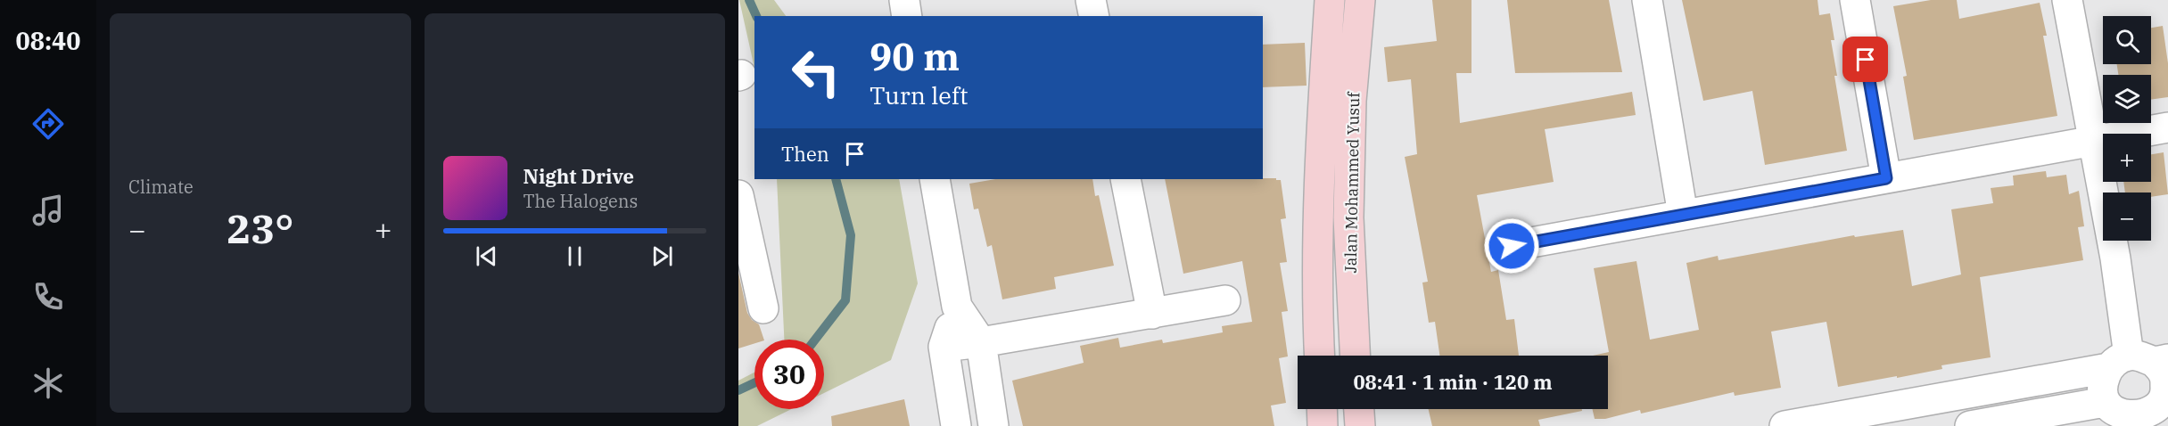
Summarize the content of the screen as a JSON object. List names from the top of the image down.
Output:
{
  "streets": {
    "main road": ["Jalan Mohammed Yusuf"]
  },
  "page": {
    "tabs": "08:40",
    "tile": "Climate",
    "map_buttons": ["+", "−"],
    "turn": ["90 m", "Turn left"],
    "then": "Then",
    "song": ["Night Drive", "The Halogens"],
    "heat": ["−", "23°", "+"],
    "limit": "30",
    "trip": "08:41 · 1 min · 120 m"
  }
}
